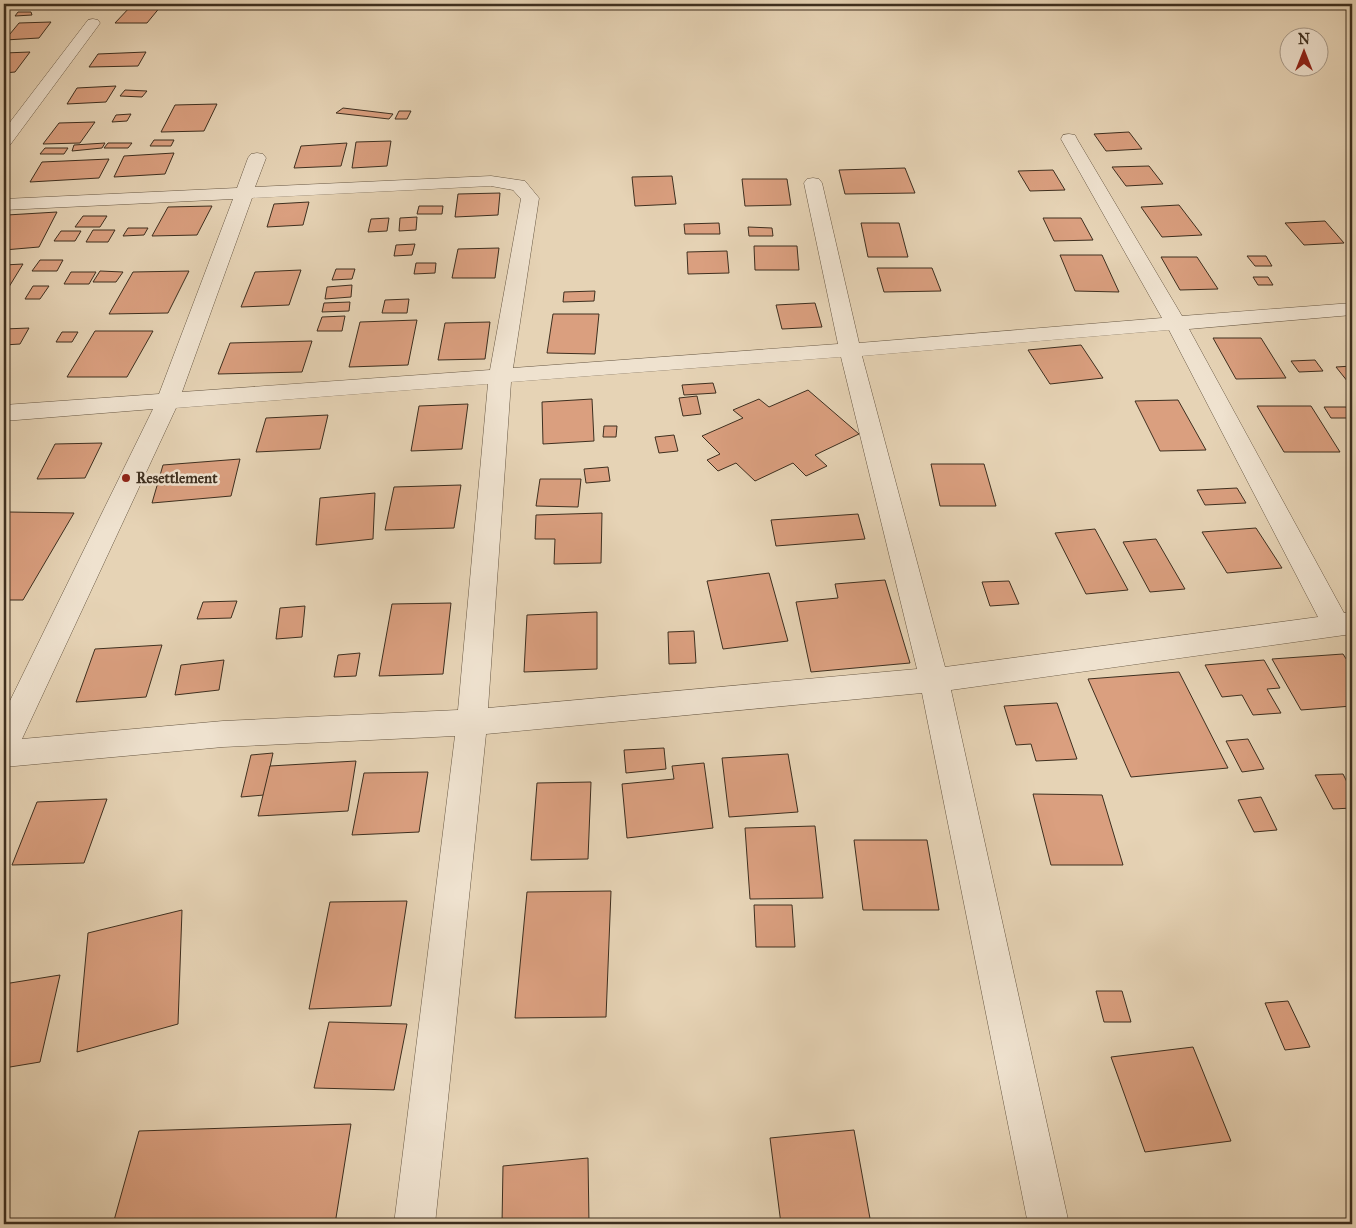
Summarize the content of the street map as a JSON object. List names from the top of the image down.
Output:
{
  "places": ["Resettlement"],
  "north": "top"
}
